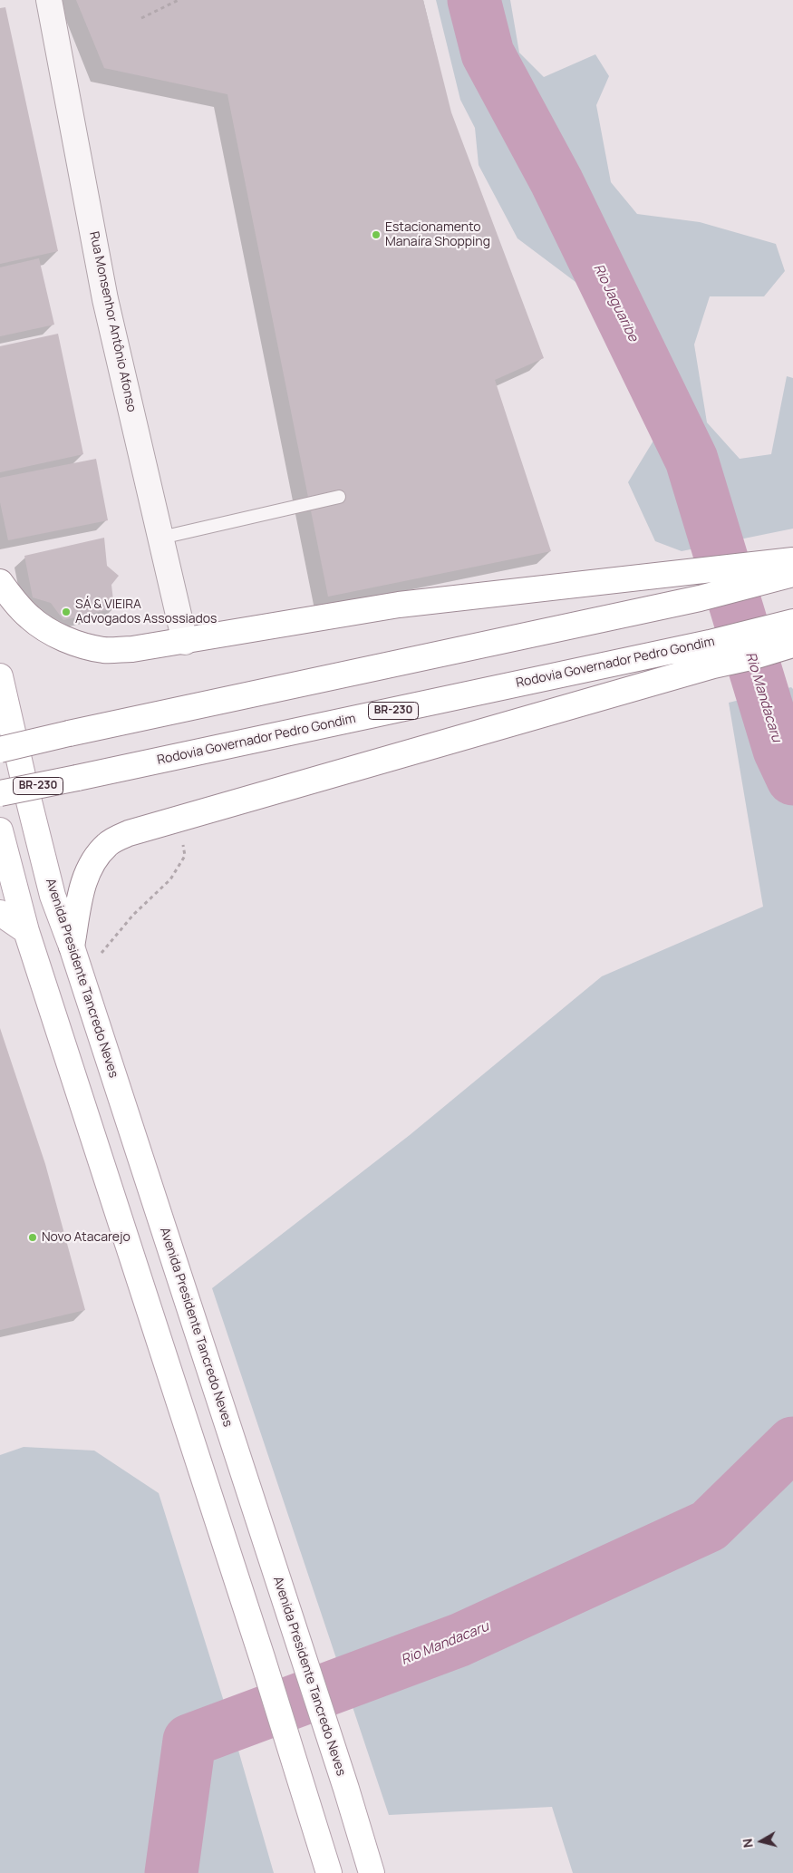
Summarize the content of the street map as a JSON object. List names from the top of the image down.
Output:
{
  "streets": {
    "main road": ["Rodovia Governador Pedro Gondim", "BR-230", "Avenida Presidente Tancredo Neves"],
    "street": ["Rua Monsenhor Antônio Afonso"]
  },
  "water": ["Rio Jaguaribe", "Rio Mandacaru"],
  "places": ["Estacionamento Manaíra Shopping", "SÁ & VIEIRA Advogados Assossiados", "Novo Atacarejo"],
  "north": "left"
}
